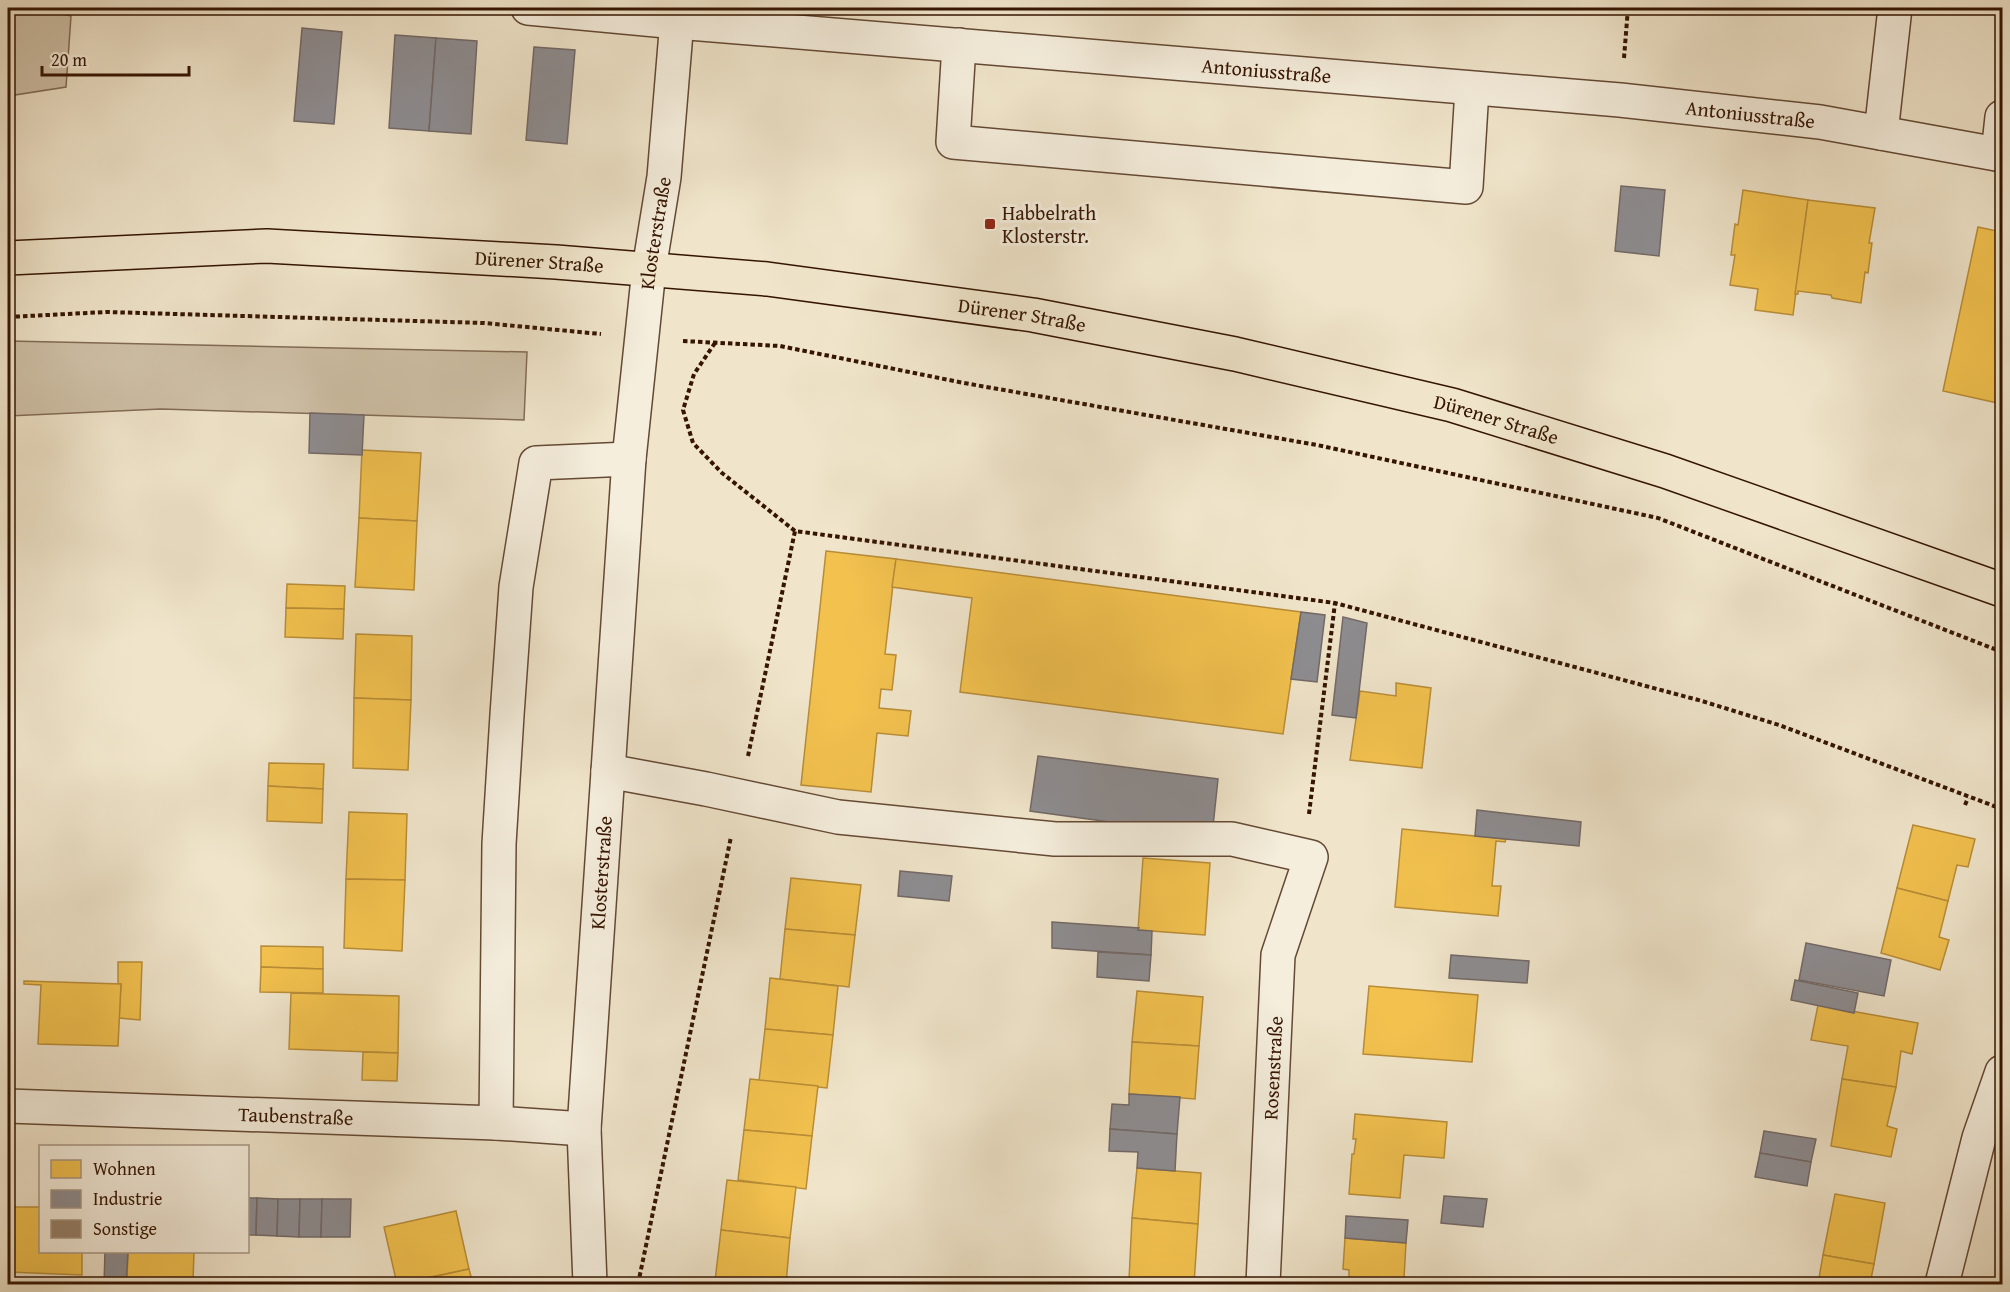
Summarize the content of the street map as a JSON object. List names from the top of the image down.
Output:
{
  "streets": {
    "main road": ["Dürener Straße"],
    "street": [
      "Antoniusstraße",
      "Klosterstraße",
      "Rosenstraße",
      "Taubenstraße"
    ]
  },
  "crossings": [
    ["Antoniusstraße", "Klosterstraße"],
    ["Klosterstraße", "Dürener Straße"],
    ["Klosterstraße", "Taubenstraße"]
  ],
  "places": {
    "transit": ["Habbelrath Klosterstr."]
  },
  "legend": ["Wohnen", "Industrie", "Sonstige"],
  "scale_bar": "20 m"
}
